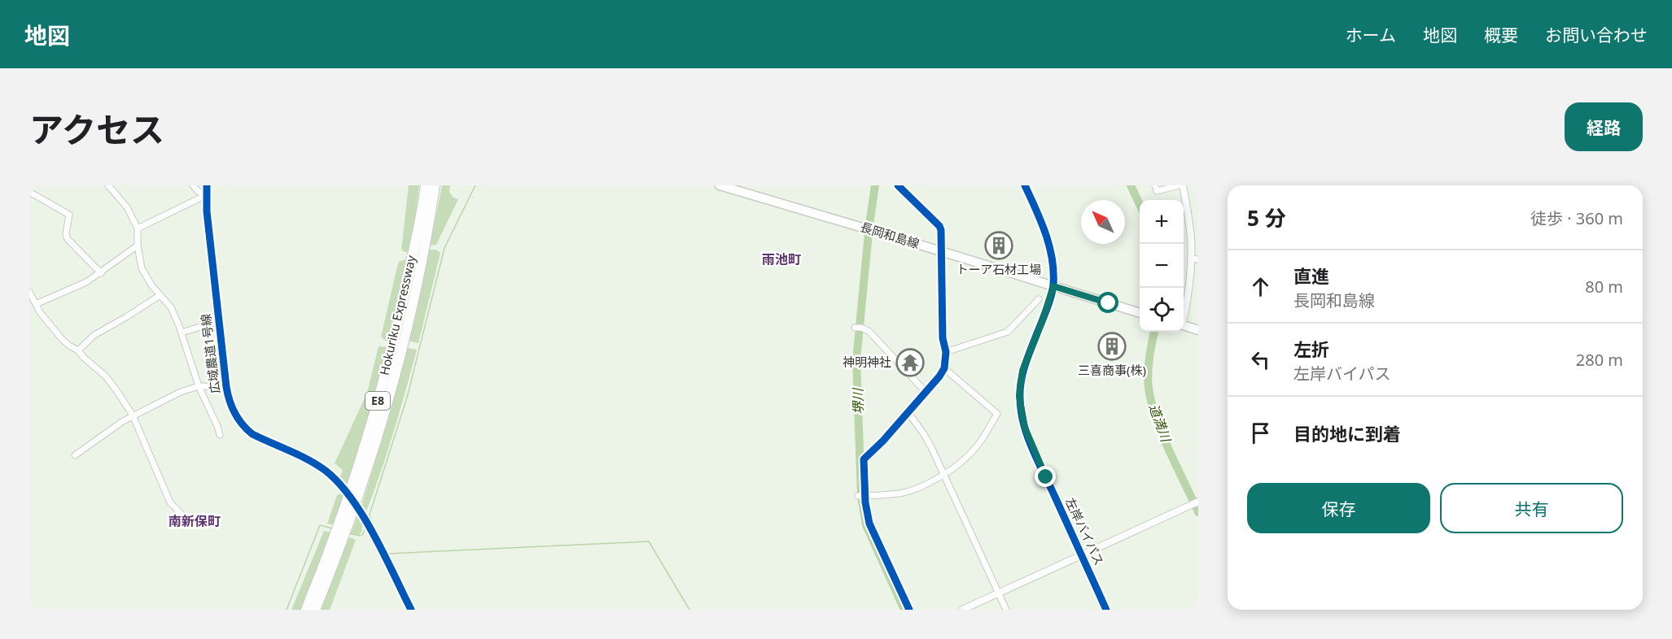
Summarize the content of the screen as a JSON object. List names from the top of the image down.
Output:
{
  "streets": {
    "highway": ["Hokuriku Expressway", "E8"],
    "main road": ["長岡和島線"],
    "street": ["広域農道1号線", "左岸バイパス"]
  },
  "crossings": [
    ["長岡和島線", "左岸バイパス"]
  ],
  "districts": ["雨池町", "南新保町"],
  "water": ["堺川", "道満川"],
  "places": {
    "building": ["トーア石材工場", "三喜商事(株)"],
    "temple": ["神明神社"]
  },
  "north": "top left",
  "page": {
    "header": "地図",
    "nav": [
      "ホーム",
      "地図",
      "概要",
      "お問い合わせ"
    ],
    "title": "アクセス",
    "buttons": [
      "経路",
      ["保存", "共有"]
    ],
    "heading": ["5 分", "徒歩 · 360 m"],
    "map_buttons": ["+", "−"],
    "list": [
      ["直進", "長岡和島線", "80 m"],
      ["左折", "左岸バイパス", "280 m"],
      "目的地に到着"
    ]
  }
}
